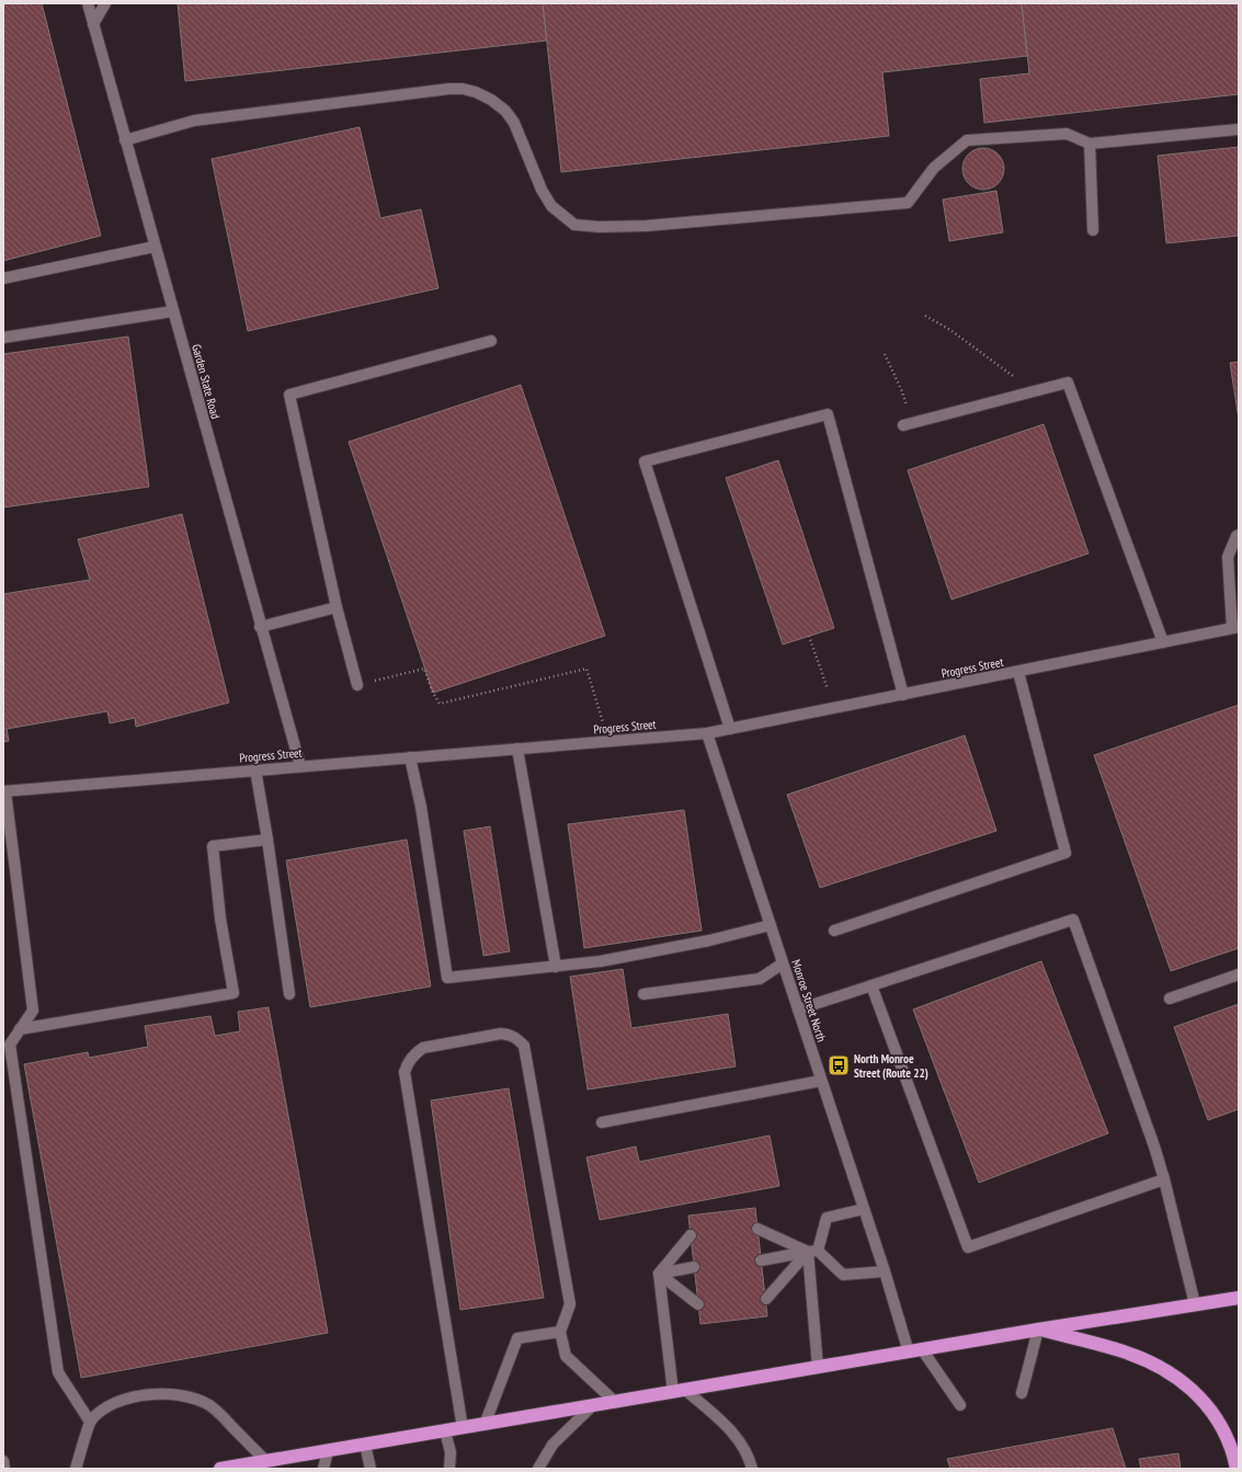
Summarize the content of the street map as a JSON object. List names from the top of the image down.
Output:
{
  "streets": {
    "street": ["Garden State Road", "Progress Street", "Monroe Street North"]
  },
  "crossings": [
    ["Garden State Road", "Progress Street"],
    ["Progress Street", "Monroe Street North"]
  ],
  "places": {
    "bus stop": ["North Monroe Street (Route 22)"]
  }
}
